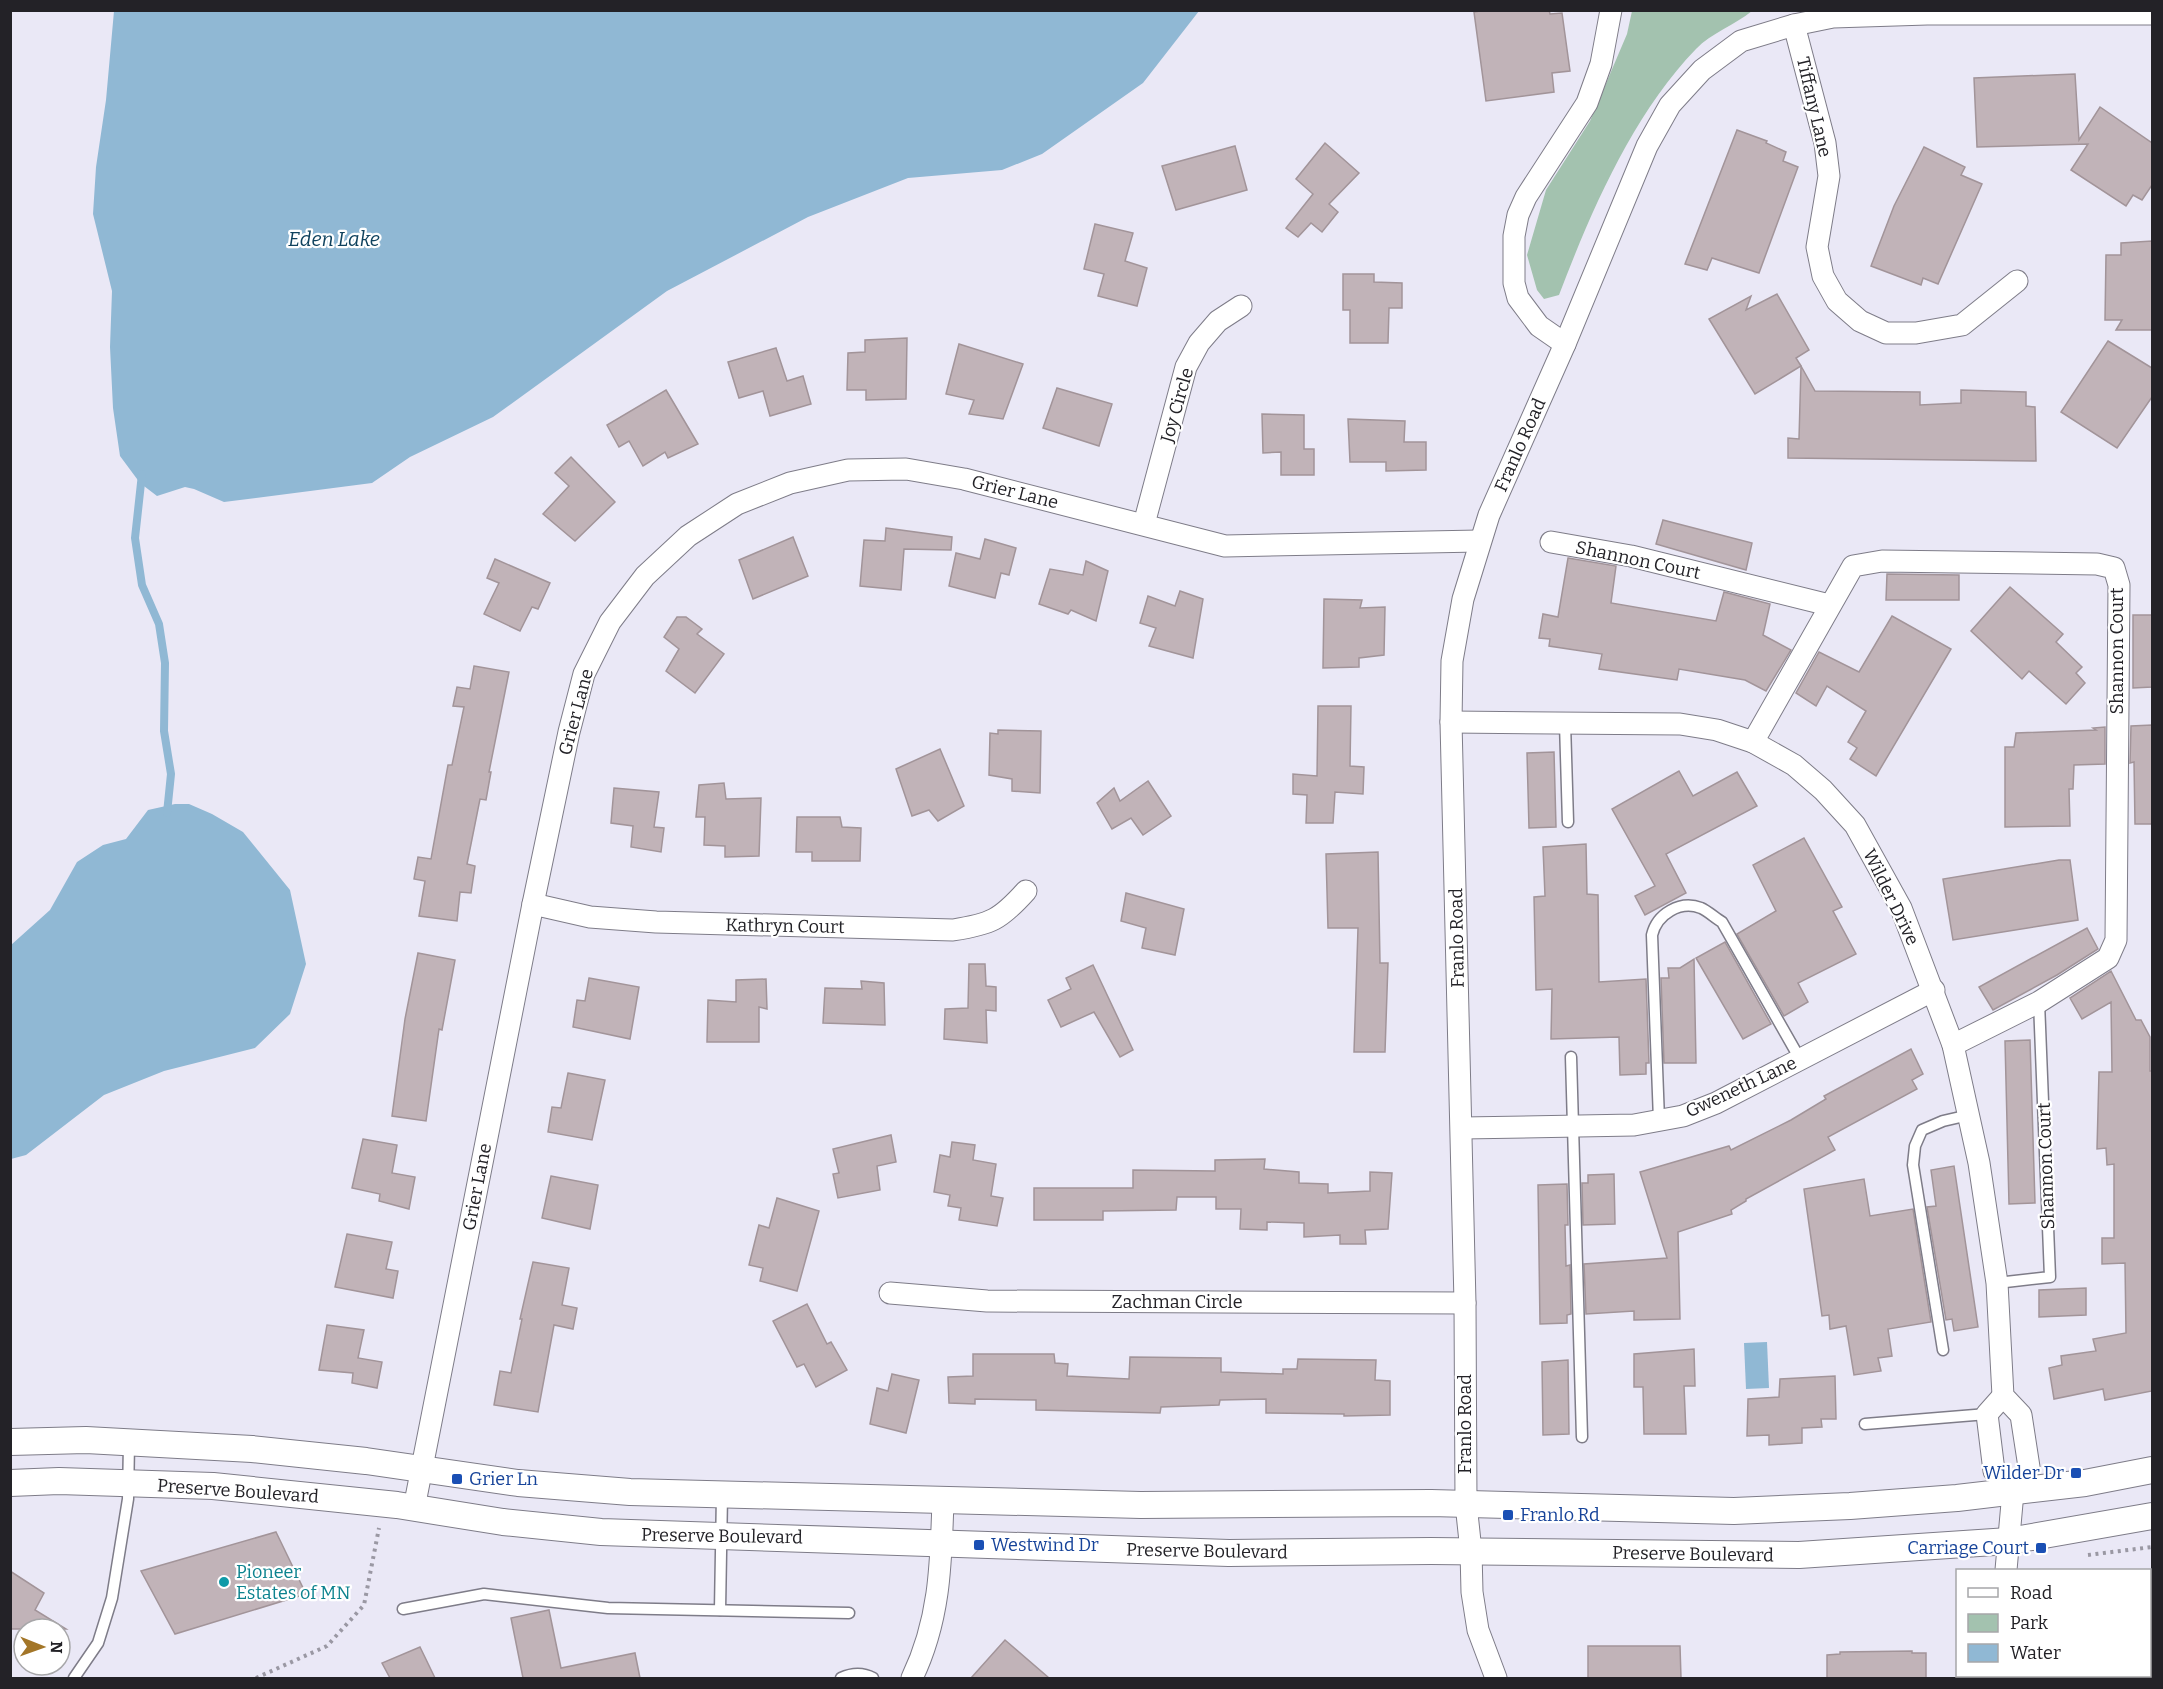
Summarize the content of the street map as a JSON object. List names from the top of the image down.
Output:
{
  "streets": {
    "street": [
      "Tiffany Lane",
      "Joy Circle",
      "Franlo Road",
      "Grier Lane",
      "Shannon Court",
      "Wilder Drive",
      "Kathryn Court",
      "Gweneth Lane",
      "Zachman Circle",
      "Preserve Boulevard"
    ]
  },
  "crossings": [
    ["Tiffany Lane", "Franlo Road"],
    ["Joy Circle", "Grier Lane"],
    ["Franlo Road", "Grier Lane"],
    ["Franlo Road", "Wilder Drive"],
    ["Franlo Road", "Gweneth Lane"],
    ["Franlo Road", "Zachman Circle"],
    ["Franlo Road", "Preserve Boulevard"],
    ["Grier Lane", "Kathryn Court"],
    ["Grier Lane", "Preserve Boulevard"],
    ["Shannon Court", "Wilder Drive"],
    ["Wilder Drive", "Gweneth Lane"]
  ],
  "water": ["Eden Lake"],
  "places": {
    "transit": [
      "Wilder Dr",
      "Grier Ln",
      "Franlo Rd",
      "Westwind Dr",
      "Carriage Court"
    ],
    "other": ["Pioneer Estates of MN"]
  },
  "legend": ["Road", "Park", "Water"],
  "north": "right"
}
